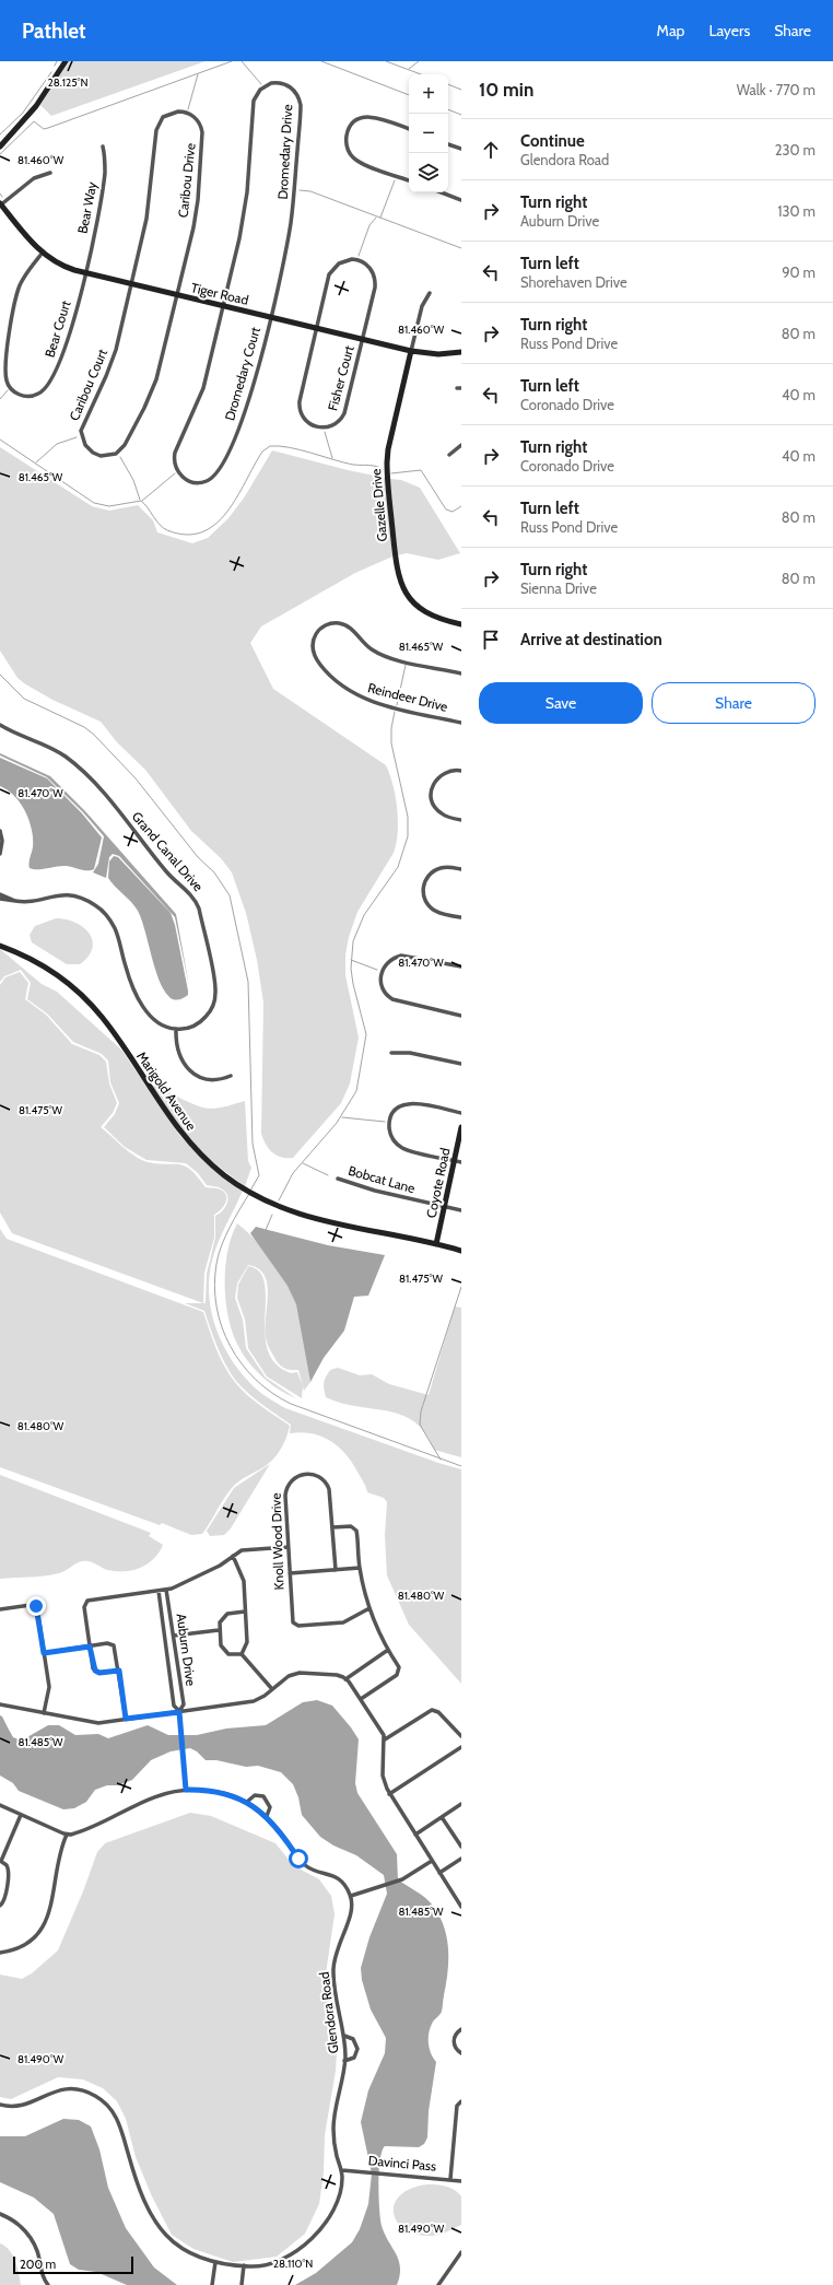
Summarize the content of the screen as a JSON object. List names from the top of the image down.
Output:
{
  "streets": {
    "street": [
      "Dromedary Drive",
      "Caribou Drive",
      "Bear Way",
      "Tiger Road",
      "Bear Court",
      "Dromedary Court",
      "Fisher Court",
      "Caribou Court",
      "Gazelle Drive",
      "Reindeer Drive",
      "Grand Canal Drive",
      "Marigold Avenue",
      "Bobcat Lane",
      "Coyote Road",
      "Knoll Wood Drive",
      "Auburn Drive",
      "Glendora Road",
      "Davinci Pass"
    ]
  },
  "crossings": [
    ["Dromedary Drive", "Tiger Road"],
    ["Dromedary Drive", "Dromedary Court"],
    ["Caribou Drive", "Tiger Road"],
    ["Caribou Drive", "Caribou Court"],
    ["Bear Way", "Tiger Road"],
    ["Bear Way", "Bear Court"],
    ["Tiger Road", "Bear Court"],
    ["Tiger Road", "Dromedary Court"],
    ["Tiger Road", "Fisher Court"],
    ["Tiger Road", "Caribou Court"],
    ["Tiger Road", "Gazelle Drive"],
    ["Marigold Avenue", "Coyote Road"],
    ["Bobcat Lane", "Coyote Road"],
    ["Glendora Road", "Davinci Pass"]
  ],
  "scale_bar": "200 m",
  "page": {
    "header": "Pathlet",
    "nav": ["Map", "Layers", "Share"],
    "heading": ["10 min", "Walk · 770 m"],
    "map_buttons": ["+", "−"],
    "list": [
      ["Continue", "Glendora Road", "230 m"],
      ["Turn right", "Auburn Drive", "130 m"],
      ["Turn left", "Shorehaven Drive", "90 m"],
      ["Turn right", "Russ Pond Drive", "80 m"],
      ["Turn left", "Coronado Drive", "40 m"],
      ["Turn right", "Coronado Drive", "40 m"],
      ["Turn left", "Russ Pond Drive", "80 m"],
      ["Turn right", "Sienna Drive", "80 m"],
      "Arrive at destination"
    ],
    "buttons": ["Save", "Share"],
    "scale": "200 m"
  },
  "coordinates": [
    "28.125°N",
    "81.460°W",
    "81.465°W",
    "81.470°W",
    "81.475°W",
    "81.480°W",
    "81.485°W",
    "81.490°W",
    "28.110°N"
  ]
}
